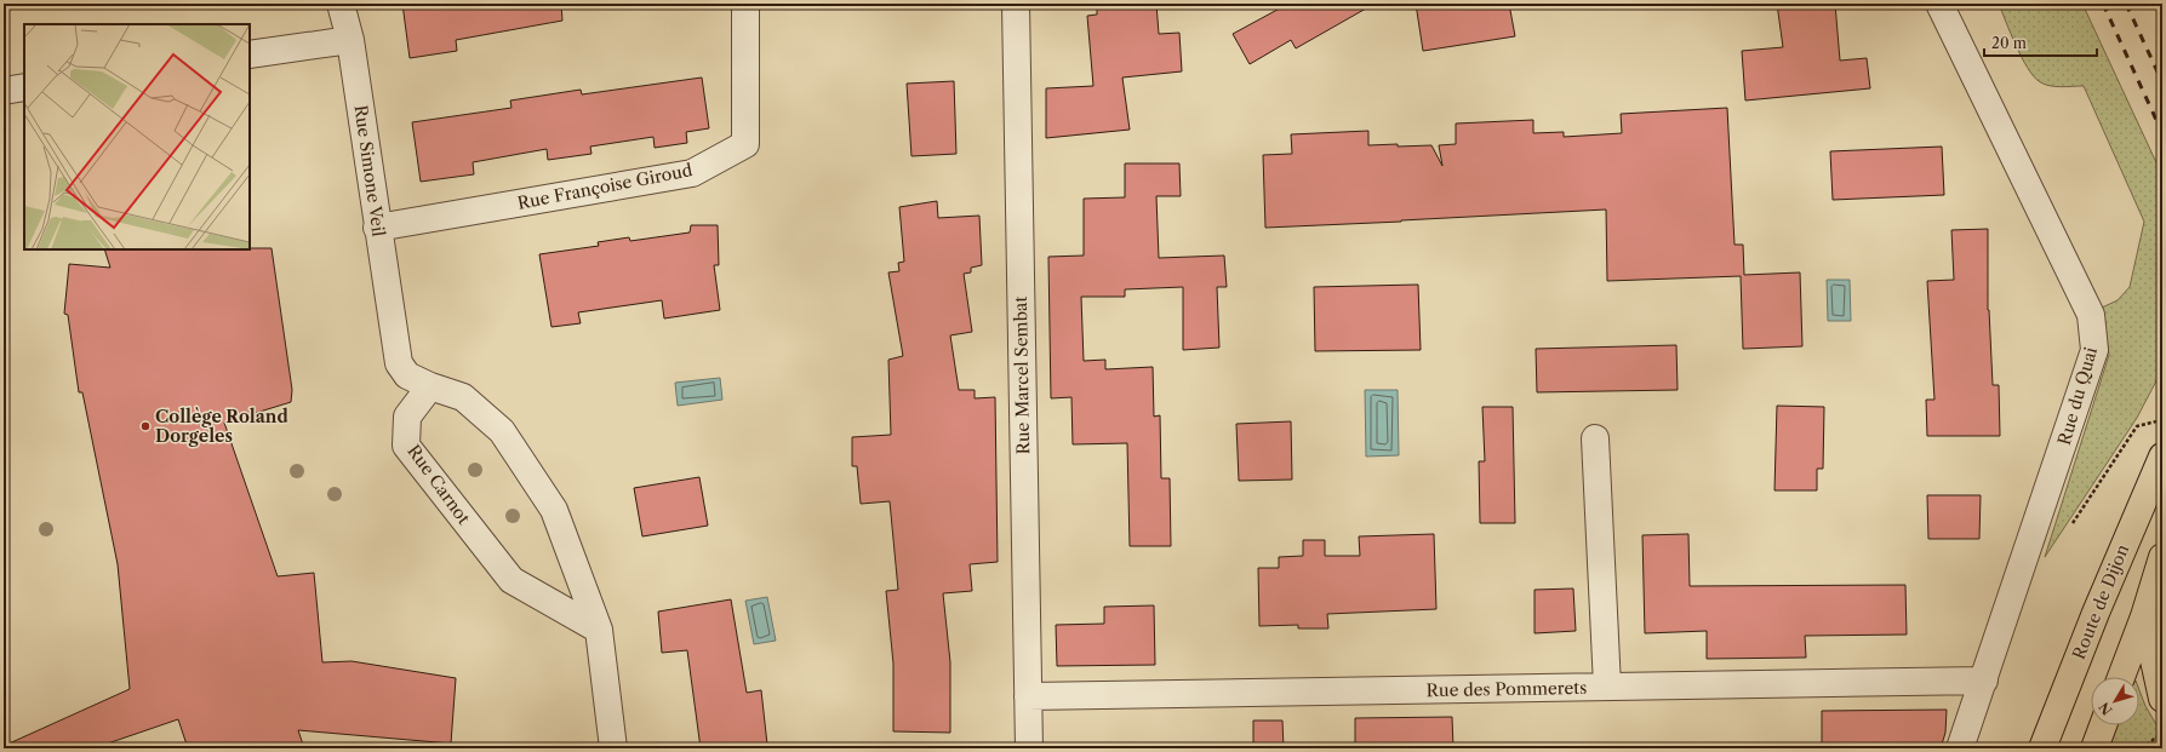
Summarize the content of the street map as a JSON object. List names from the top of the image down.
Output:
{
  "streets": {
    "main road": ["Route de Dijon"],
    "street": [
      "Rue Simone Veil",
      "Rue Françoise Giroud",
      "Rue Marcel Sembat",
      "Rue du Quai",
      "Rue Carnot",
      "Rue des Pommerets"
    ]
  },
  "crossings": [
    ["Rue Simone Veil", "Rue Françoise Giroud"],
    ["Rue Simone Veil", "Rue Carnot"],
    ["Rue Marcel Sembat", "Rue des Pommerets"],
    ["Rue du Quai", "Rue des Pommerets"]
  ],
  "places": ["Collège Roland Dorgeles"],
  "scale_bar": "20 m",
  "north": "bottom left"
}
